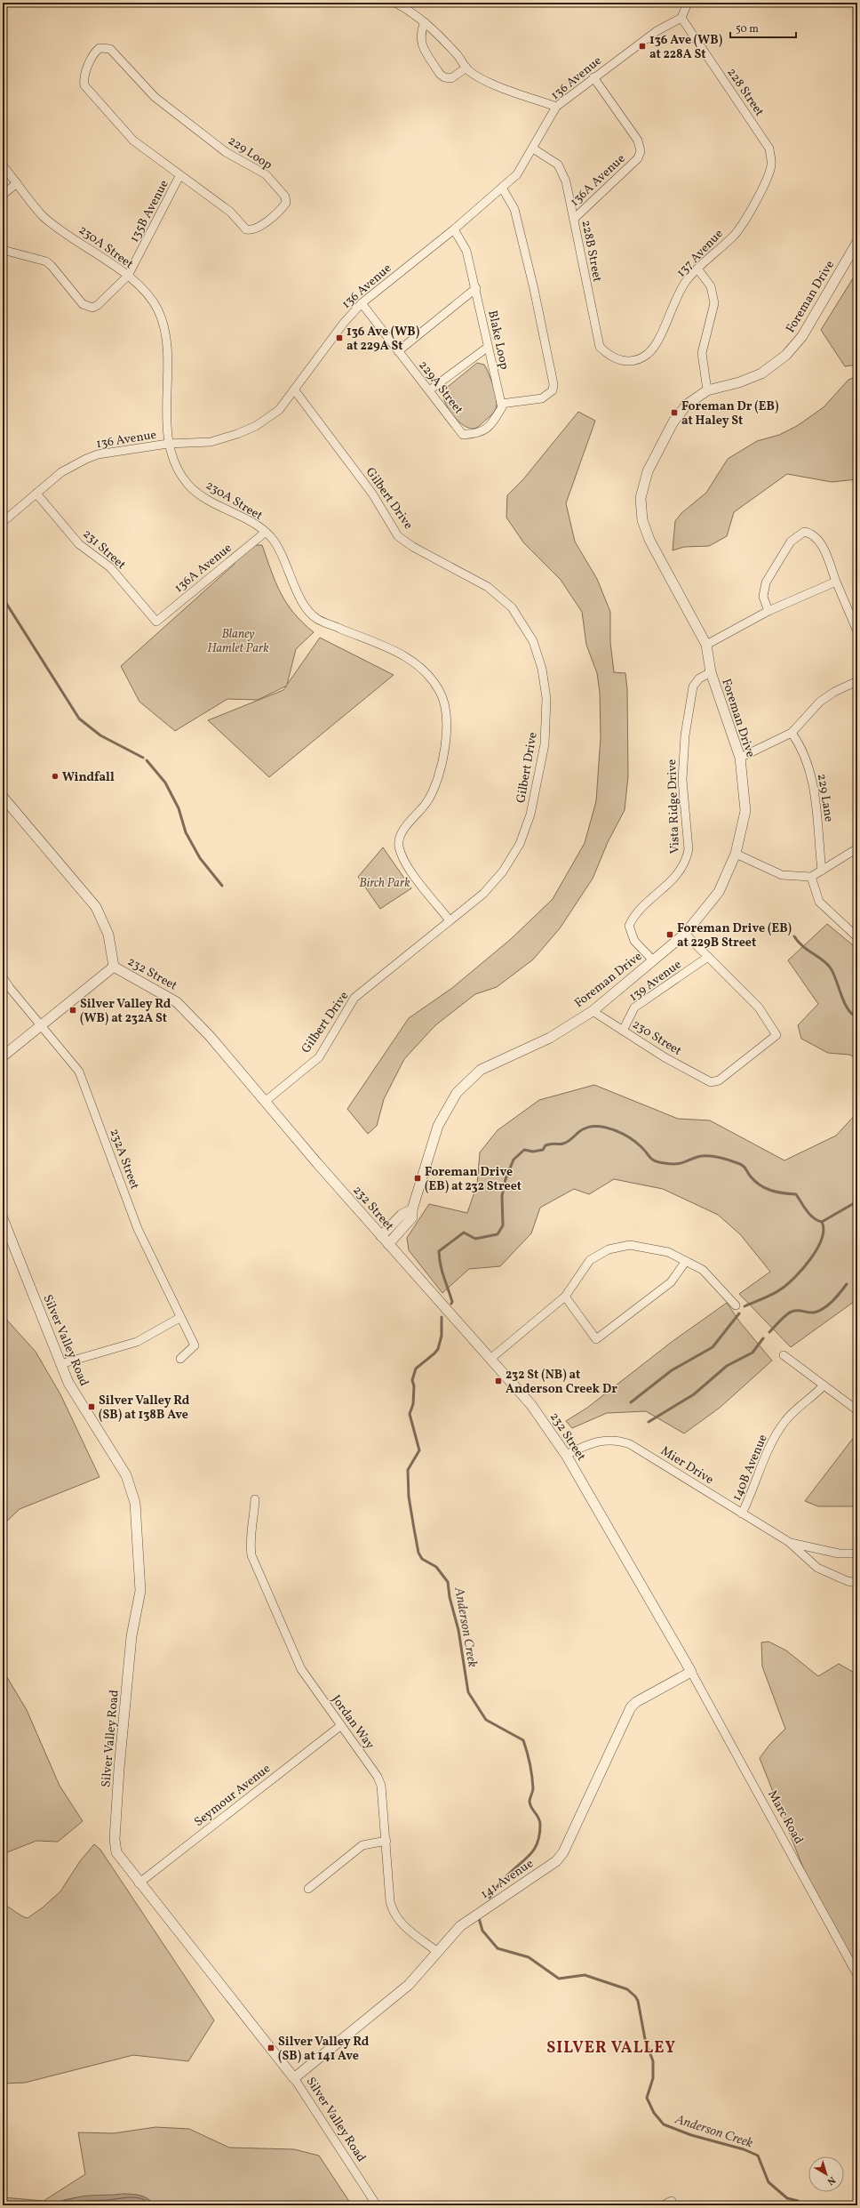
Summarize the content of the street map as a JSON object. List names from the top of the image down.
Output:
{
  "streets": {
    "street": [
      "136 Avenue",
      "228 Street",
      "229 Loop",
      "136A Avenue",
      "135B Avenue",
      "230A Street",
      "228B Street",
      "137 Avenue",
      "Foreman Drive",
      "Blake Loop",
      "229A Street",
      "Gilbert Drive",
      "231 Street",
      "229 Lane",
      "Vista Ridge Drive",
      "232 Street",
      "139 Avenue",
      "230 Street",
      "232A Street",
      "Silver Valley Road",
      "Mier Drive",
      "140B Avenue",
      "Jordan Way",
      "Seymour Avenue",
      "Marc Road",
      "141 Avenue"
    ]
  },
  "crossings": [
    ["136 Avenue", "228 Street"],
    ["136 Avenue", "136A Avenue"],
    ["136 Avenue", "230A Street"],
    ["136 Avenue", "228B Street"],
    ["136 Avenue", "Blake Loop"],
    ["136 Avenue", "229A Street"],
    ["136 Avenue", "Gilbert Drive"],
    ["136 Avenue", "231 Street"],
    ["228 Street", "137 Avenue"],
    ["229 Loop", "135B Avenue"],
    ["136A Avenue", "230A Street"],
    ["136A Avenue", "228B Street"],
    ["136A Avenue", "231 Street"],
    ["135B Avenue", "230A Street"],
    ["230A Street", "Gilbert Drive"],
    ["228B Street", "137 Avenue"],
    ["Foreman Drive", "Vista Ridge Drive"],
    ["Foreman Drive", "232 Street"],
    ["Foreman Drive", "230 Street"],
    ["Blake Loop", "229A Street"],
    ["Gilbert Drive", "232 Street"],
    ["232 Street", "Mier Drive"],
    ["232 Street", "Marc Road"],
    ["232 Street", "141 Avenue"],
    ["139 Avenue", "230 Street"],
    ["Silver Valley Road", "Seymour Avenue"],
    ["Silver Valley Road", "141 Avenue"],
    ["Mier Drive", "140B Avenue"],
    ["Jordan Way", "Seymour Avenue"],
    ["Jordan Way", "141 Avenue"],
    ["Marc Road", "141 Avenue"]
  ],
  "districts": ["SILVER VALLEY"],
  "water": ["Anderson Creek"],
  "parks": ["Blaney Hamlet Park", "Birch Park"],
  "places": {
    "transit": [
      "136 Ave (WB) at 228A St",
      "136 Ave (WB) at 229A St",
      "Foreman Dr (EB) at Haley St",
      "Foreman Drive (EB) at 229B Street",
      "Silver Valley Rd (WB) at 232A St",
      "Foreman Drive (EB) at 232 Street",
      "232 St (NB) at Anderson Creek Dr",
      "Silver Valley Rd (SB) at 138B Ave",
      "Silver Valley Rd (SB) at 141 Ave"
    ],
    "other": ["Windfall"]
  },
  "scale_bar": "50 m",
  "north": "bottom right"
}
